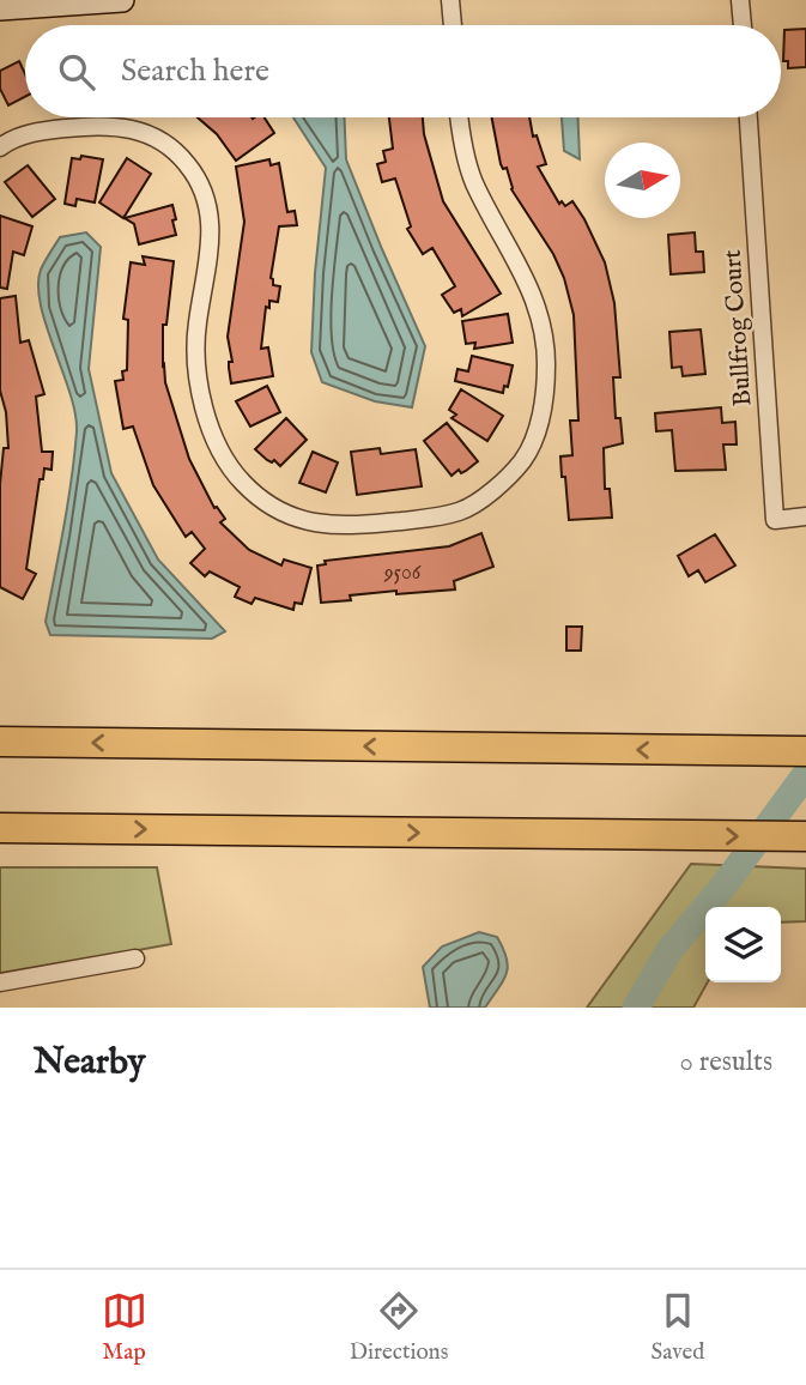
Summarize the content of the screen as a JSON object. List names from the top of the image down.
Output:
{
  "streets": {
    "street": ["Bullfrog Court"]
  },
  "house_numbers": ["9506"],
  "north": "right",
  "page": {
    "search": "Search here",
    "heading": ["Nearby", "0 results"],
    "nav": ["Map", "Directions", "Saved"]
  }
}
